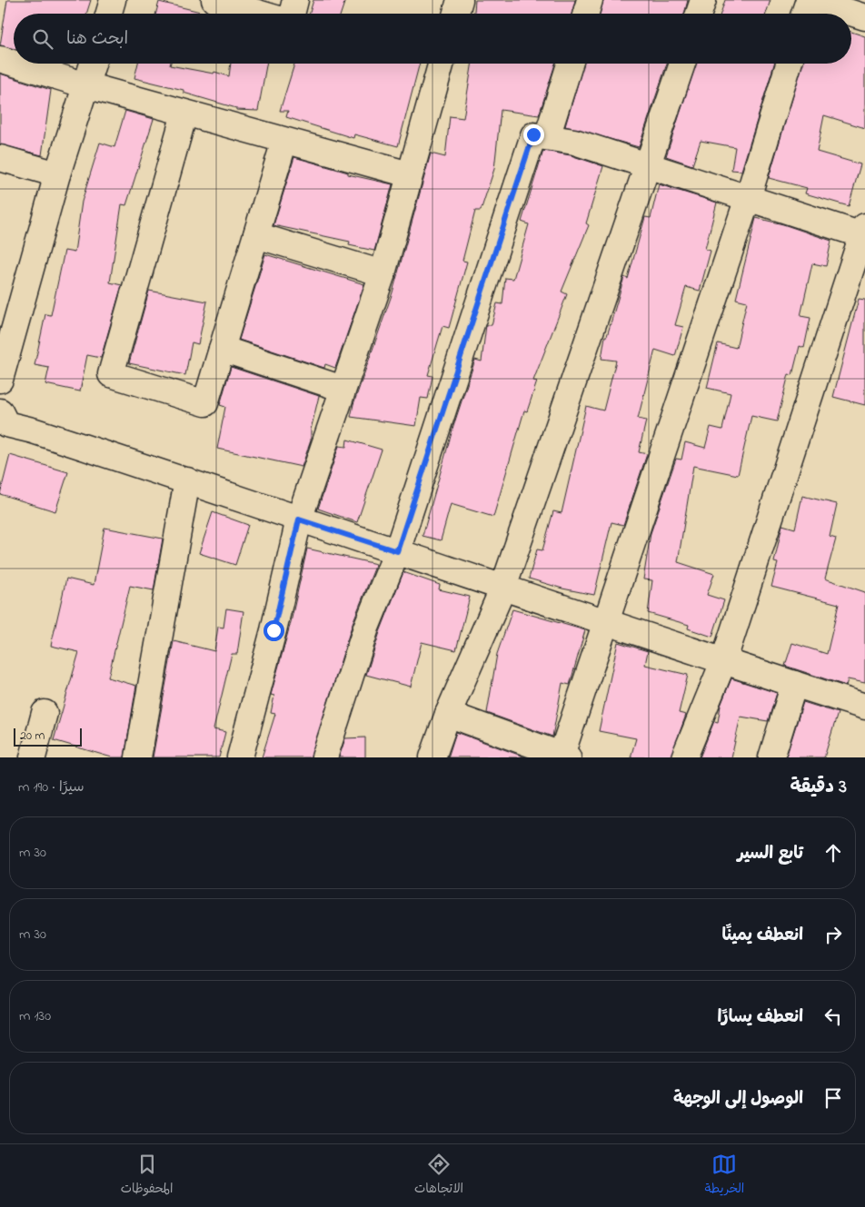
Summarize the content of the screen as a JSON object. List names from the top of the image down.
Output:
{
  "scale_bar": "20 m",
  "page": {
    "search": "ابحث هنا",
    "scale": "20 m",
    "heading": ["3 دقيقة", "سيرًا · 190 m"],
    "list": [
      ["تابع السير", "30 m"],
      ["انعطف يمينًا", "30 m"],
      ["انعطف يسارًا", "130 m"],
      "الوصول إلى الوجهة"
    ],
    "nav": ["الخريطة", "الاتجاهات", "المحفوظات"]
  }
}
